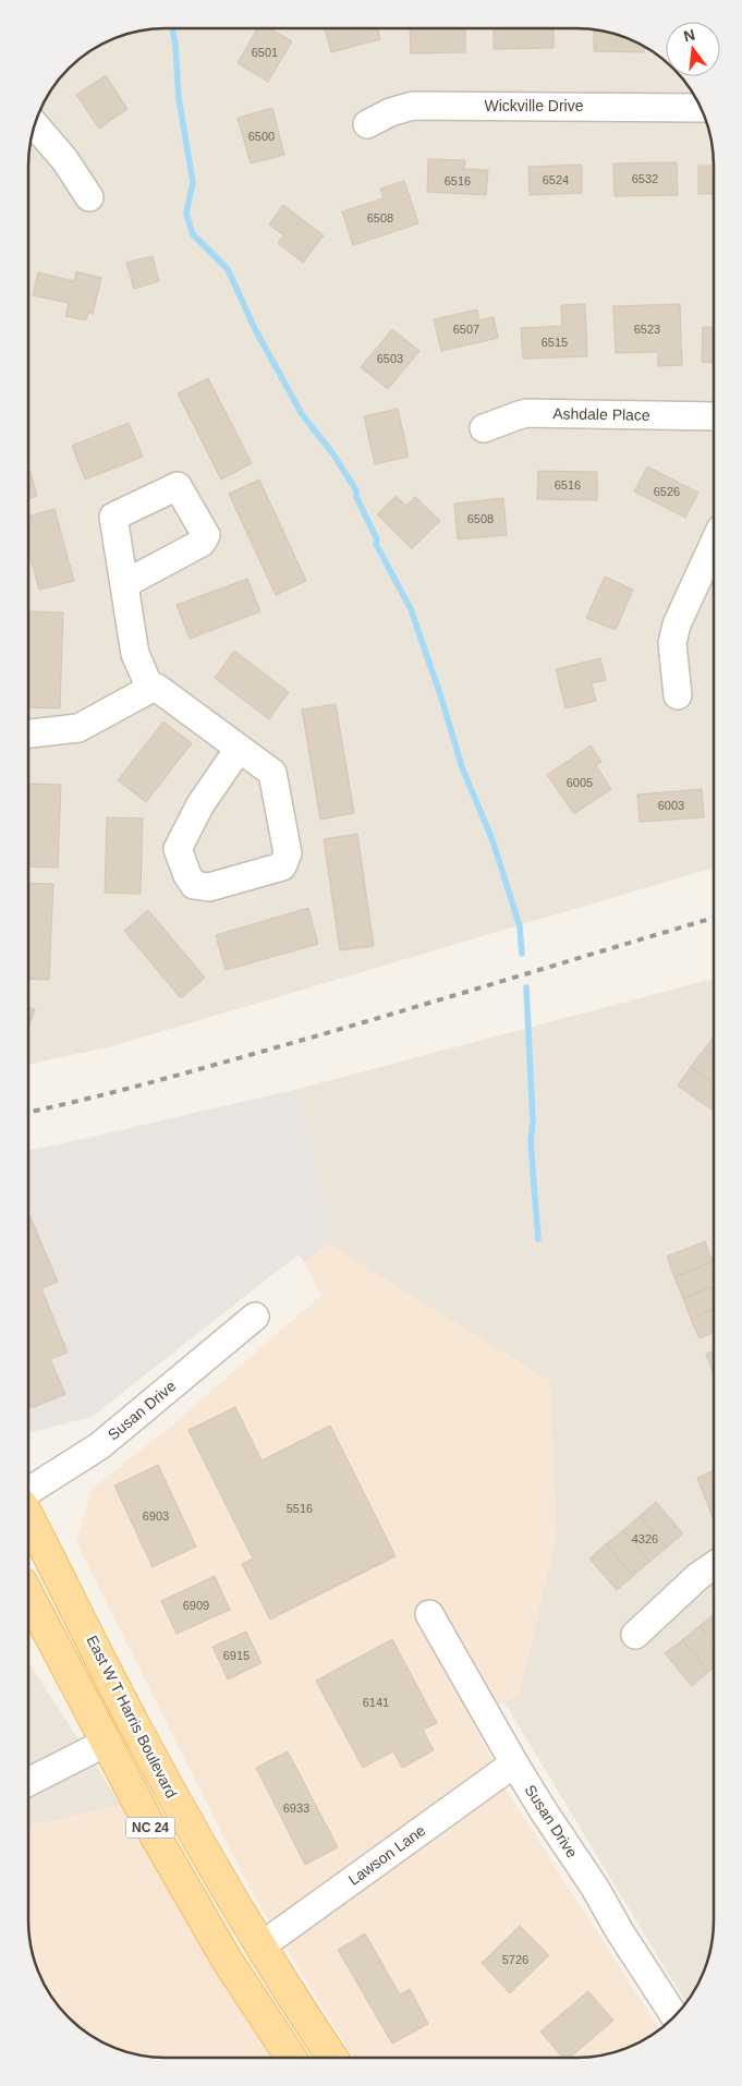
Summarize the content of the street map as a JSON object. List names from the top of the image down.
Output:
{
  "streets": {
    "main road": ["East W T Harris Boulevard", "NC 24"],
    "street": [
      "Wickville Drive",
      "Ashdale Place",
      "Susan Drive",
      "Lawson Lane"
    ]
  },
  "crossings": [
    ["Susan Drive", "Lawson Lane"],
    ["East W T Harris Boulevard", "Lawson Lane"]
  ],
  "house_numbers": [
    "6501",
    "6500",
    "6532",
    "6524",
    "6516",
    "6508",
    "6507",
    "6523",
    "6515",
    "6503",
    "6516",
    "6526",
    "6508",
    "6005",
    "6003",
    "5516",
    "6903",
    "4326",
    "6909",
    "6915",
    "6141",
    "6933",
    "5726"
  ],
  "north": "top"
}
